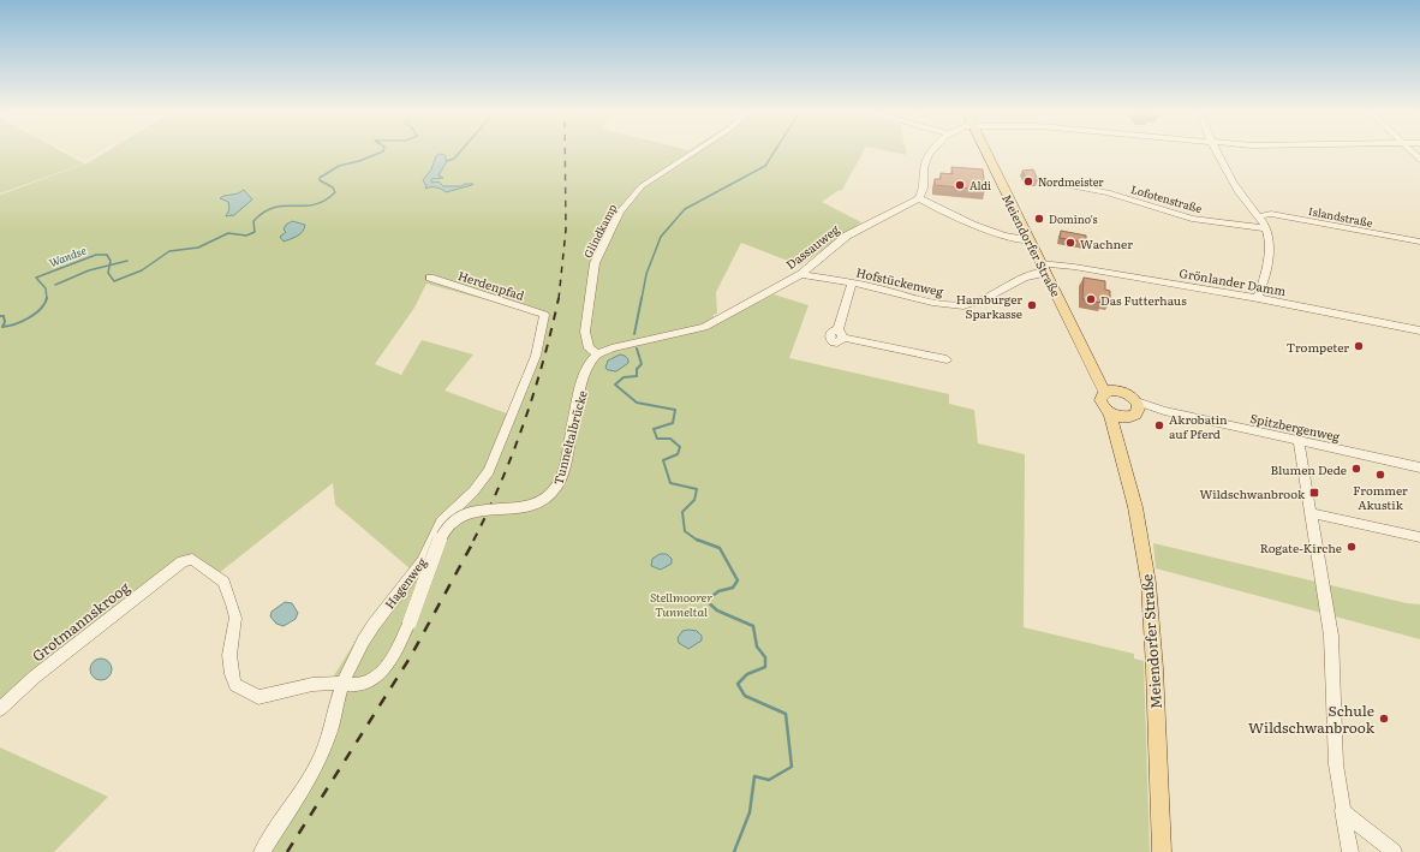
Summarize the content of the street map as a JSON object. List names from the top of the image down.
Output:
{
  "streets": {
    "main road": ["Meiendorfer Straße"],
    "street": [
      "Lofotenstraße",
      "Islandstraße",
      "Glindkamp",
      "Dassauweg",
      "Hofstückenweg",
      "Grönlander Damm",
      "Herdenpfad",
      "Spitzbergenweg",
      "Tunneltalbrücke",
      "Hagenweg",
      "Grotmannskroog"
    ]
  },
  "crossings": [
    ["Glindkamp", "Dassauweg"],
    ["Glindkamp", "Tunneltalbrücke"],
    ["Meiendorfer Straße", "Hofstückenweg"],
    ["Meiendorfer Straße", "Grönlander Damm"],
    ["Meiendorfer Straße", "Spitzbergenweg"],
    ["Dassauweg", "Hofstückenweg"],
    ["Dassauweg", "Tunneltalbrücke"],
    ["Hofstückenweg", "Grönlander Damm"],
    ["Herdenpfad", "Hagenweg"],
    ["Tunneltalbrücke", "Hagenweg"],
    ["Tunneltalbrücke", "Grotmannskroog"]
  ],
  "water": ["Wandse"],
  "parks": ["Stellmoorer Tunneltal"],
  "places": {
    "other": [
      "Nordmeister",
      "Aldi",
      "Domino's",
      "Wachner",
      "Das Futterhaus",
      "Hamburger Sparkasse",
      "Trompeter",
      "Akrobatin auf Pferd",
      "Blumen Dede",
      "Frommer Akustik",
      "Rogate-Kirche",
      "Schule Wildschwanbrook"
    ],
    "transit": ["Wildschwanbrook"]
  }
}
